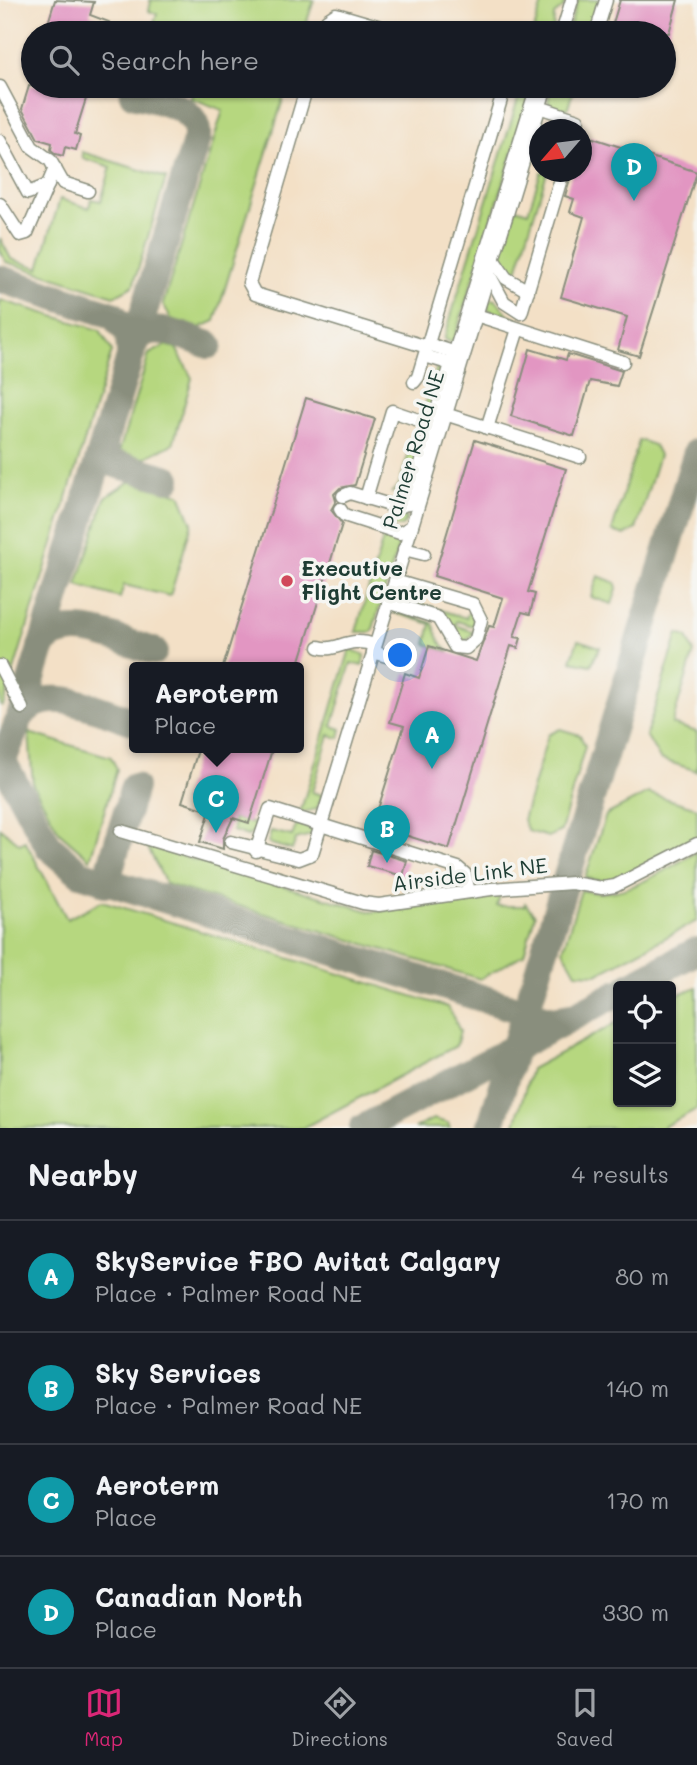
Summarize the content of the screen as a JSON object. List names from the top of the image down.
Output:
{
  "streets": {
    "street": ["Palmer Road NE", "Airside Link NE"]
  },
  "places": ["Executive Flight Centre"],
  "north": "bottom left",
  "page": {
    "search": "Search here",
    "pins": [
      "D",
      "A",
      "C",
      "B"
    ],
    "popup": ["Aeroterm", "Place"],
    "heading": ["Nearby", "4 results"],
    "list": [
      {
        "mark": "A",
        "name": "SkyService FBO Avitat Calgary",
        "note": "Place · Palmer Road NE",
        "value": "80 m"
      },
      {
        "mark": "B",
        "name": "Sky Services",
        "note": "Place · Palmer Road NE",
        "value": "140 m"
      },
      {
        "mark": "C",
        "name": "Aeroterm",
        "note": "Place",
        "value": "170 m"
      },
      {
        "mark": "D",
        "name": "Canadian North",
        "note": "Place",
        "value": "330 m"
      }
    ],
    "nav": ["Map", "Directions", "Saved"]
  }
}
